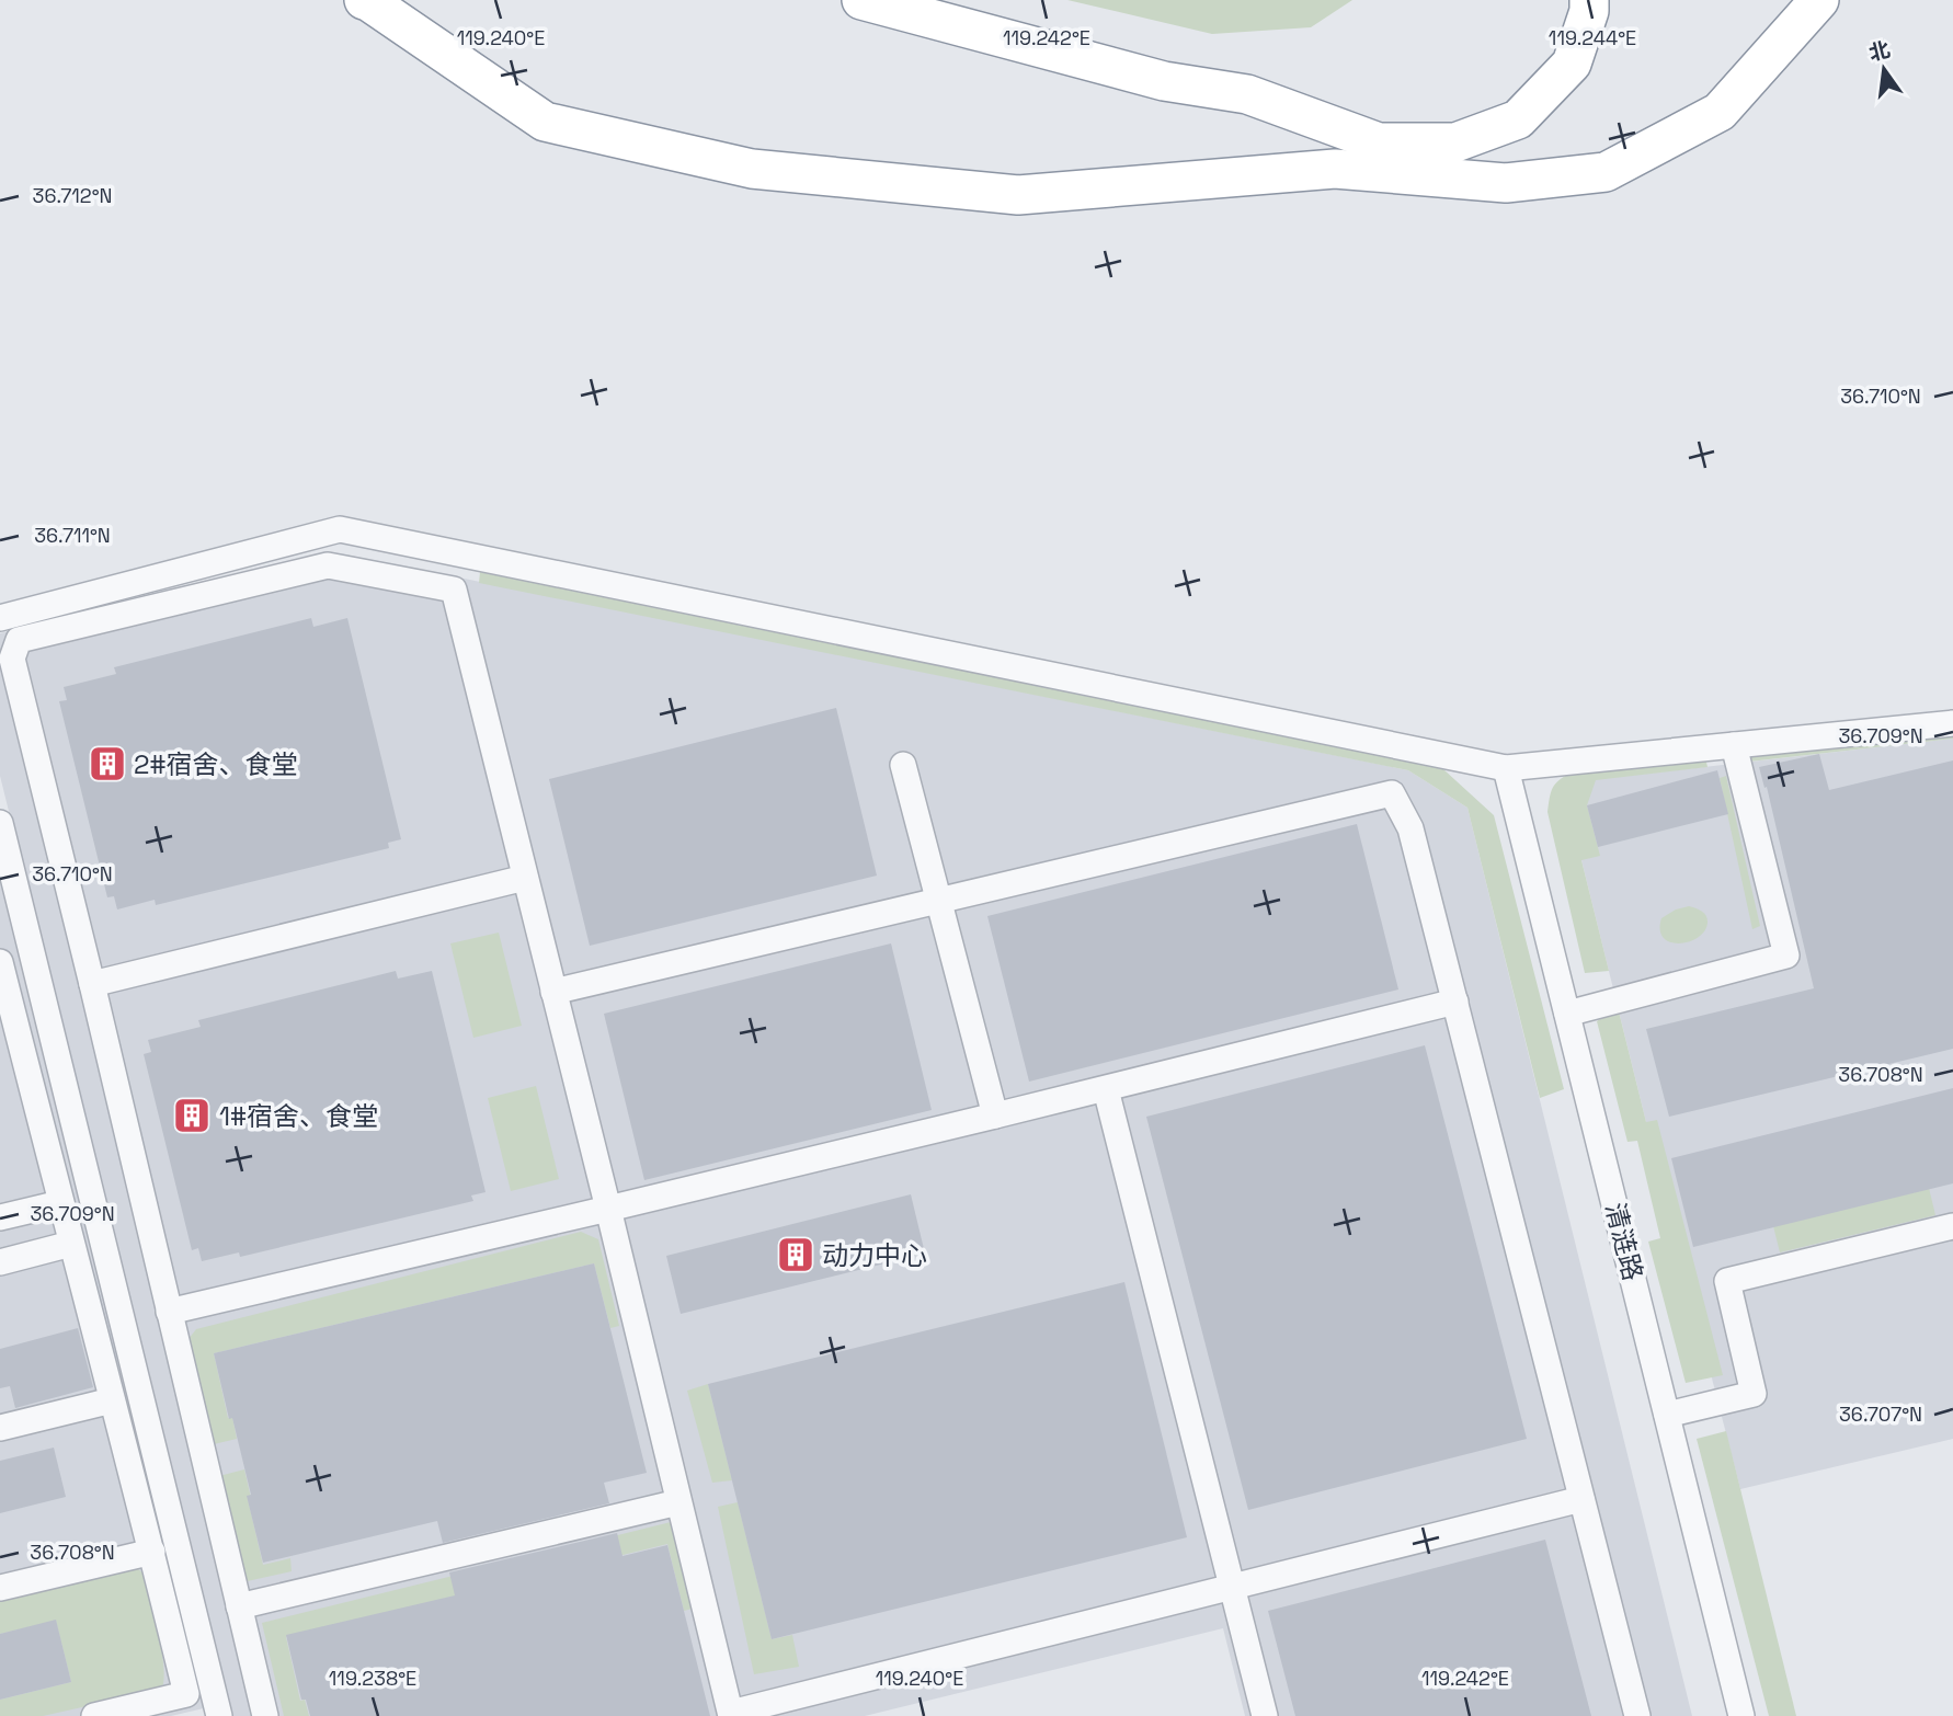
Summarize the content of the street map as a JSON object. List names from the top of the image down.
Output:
{
  "streets": {
    "street": ["清涟路"]
  },
  "places": {
    "building": ["2#宿舍、食堂", "1#宿舍、食堂", "动力中心"]
  },
  "north": "top",
  "coordinates": [
    "119.240°E",
    "119.242°E",
    "119.244°E",
    "36.712°N",
    "36.710°N",
    "36.711°N",
    "36.709°N",
    "36.708°N",
    "36.707°N",
    "119.238°E"
  ]
}
